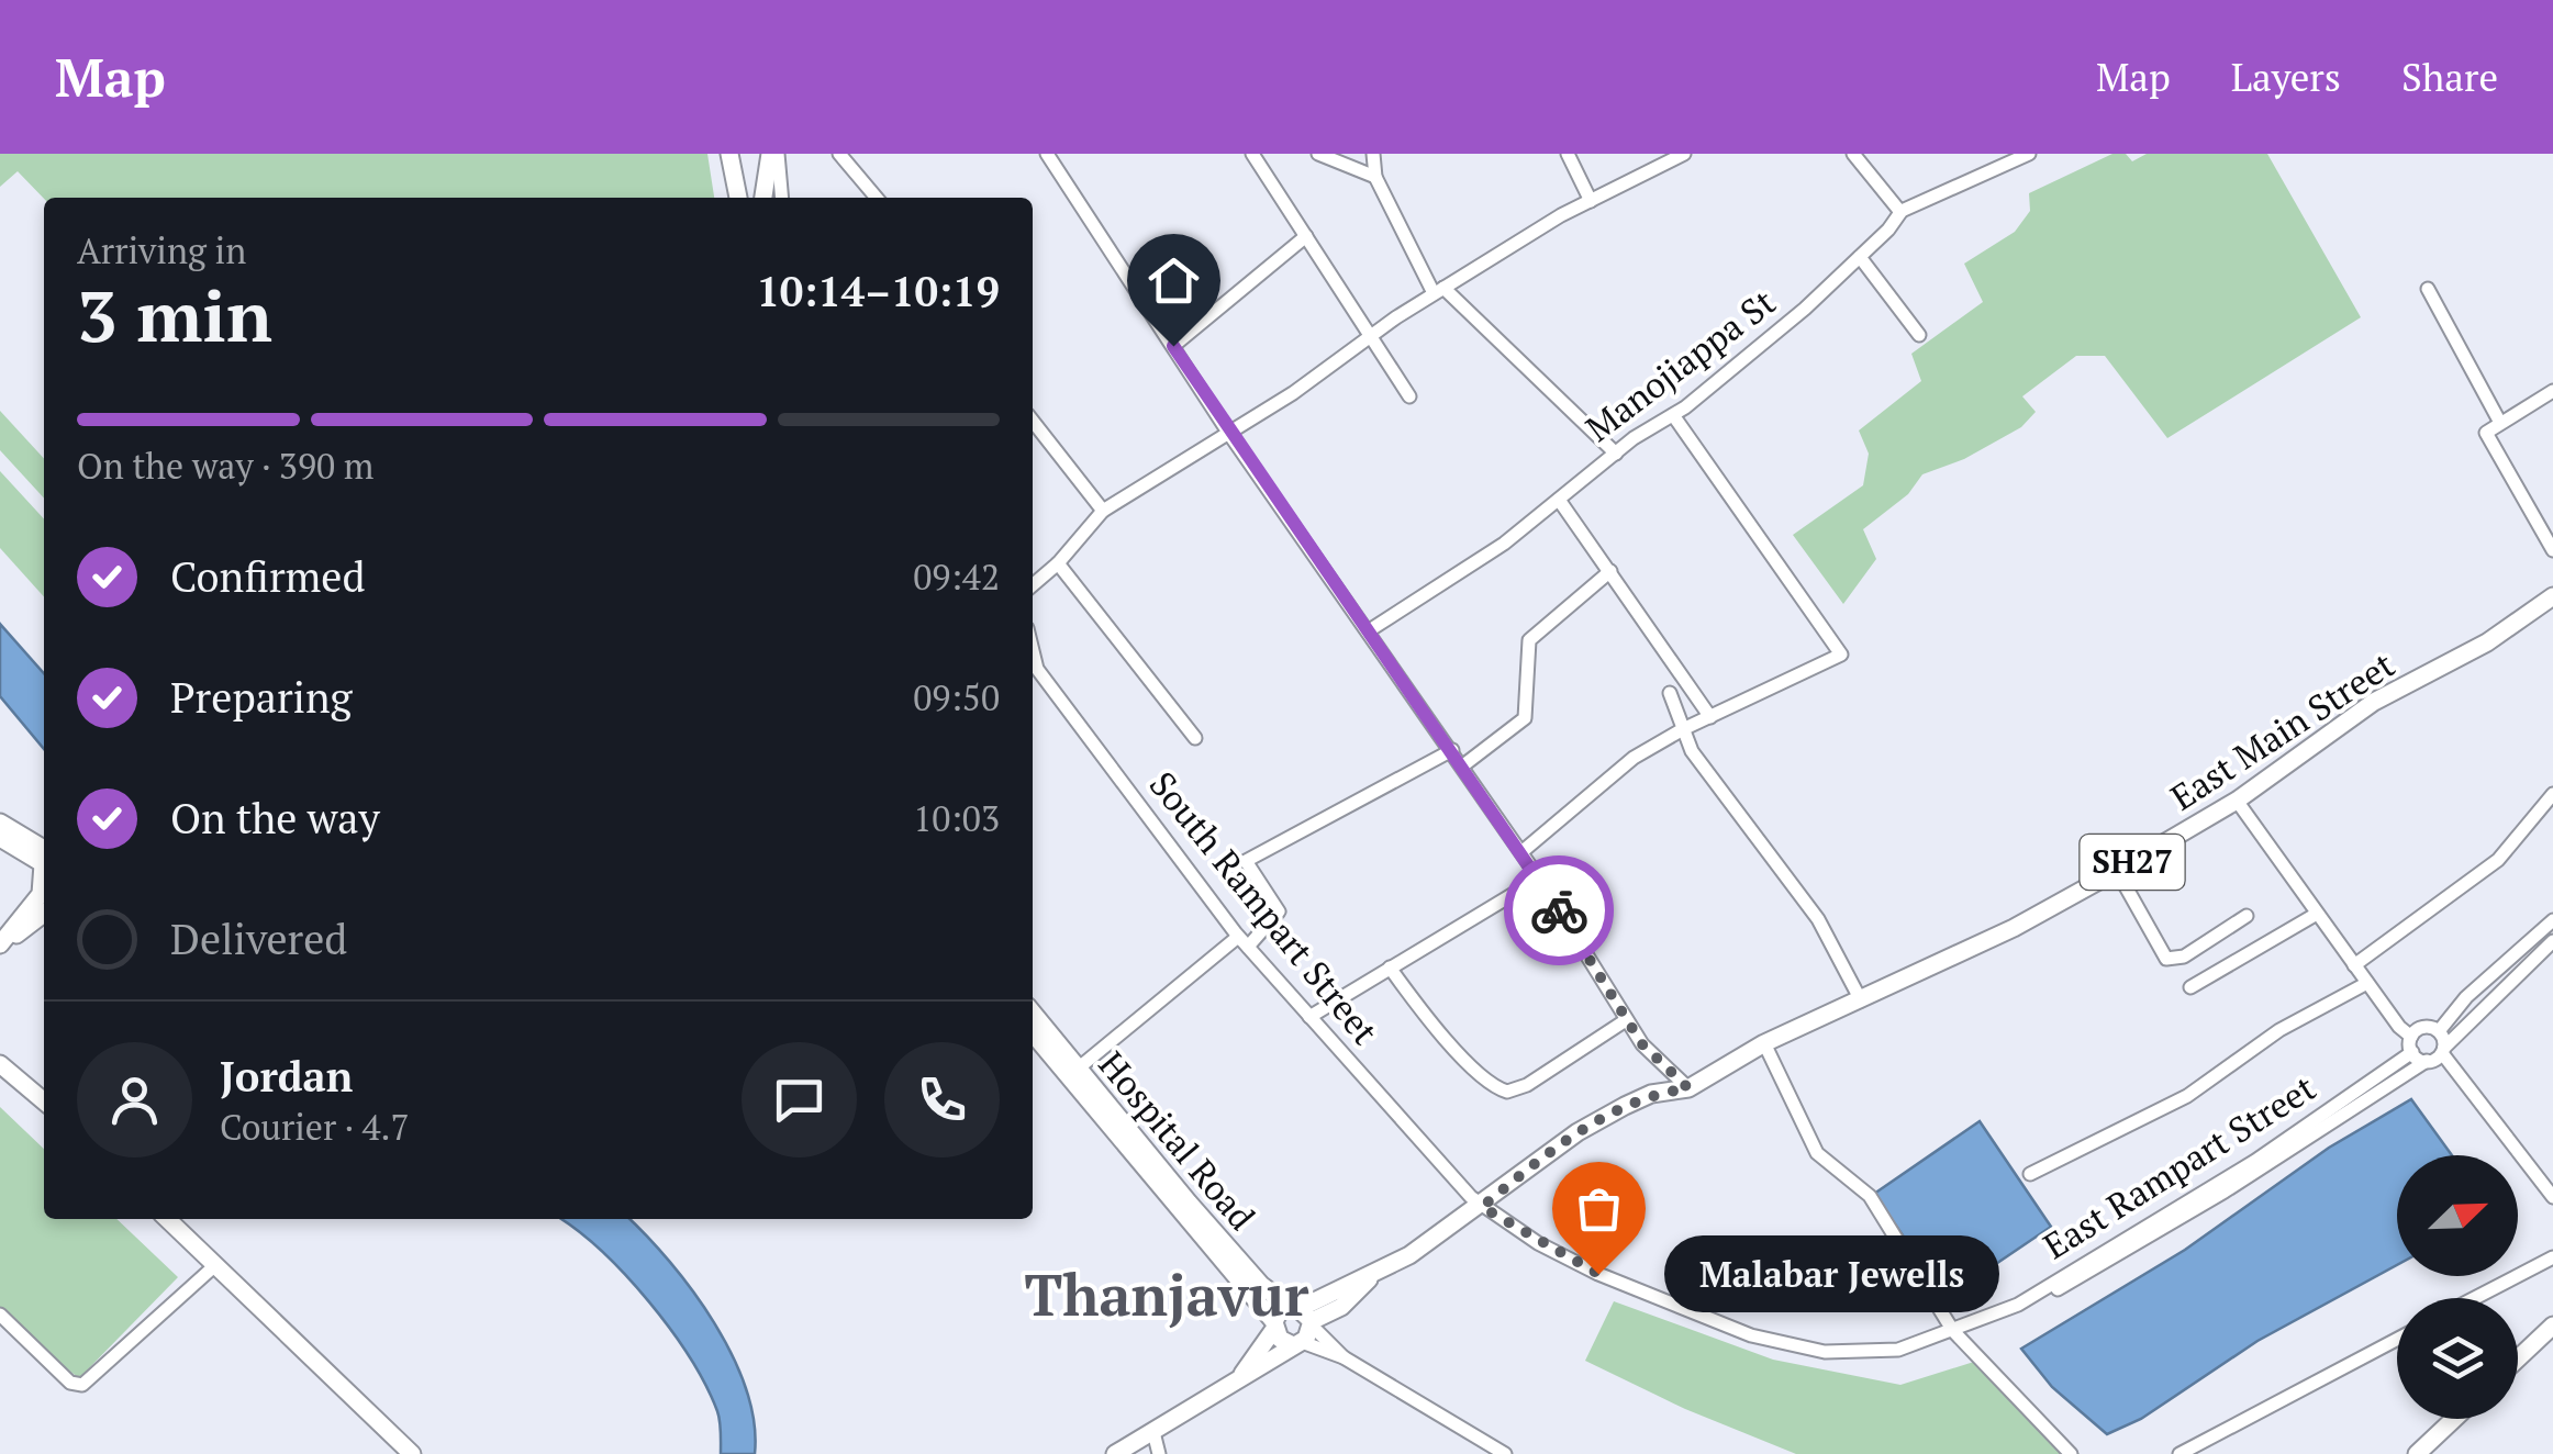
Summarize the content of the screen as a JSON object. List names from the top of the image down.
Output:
{
  "streets": {
    "main road": ["East Main Street", "SH27", "Hospital Road"],
    "street": ["Manojiappa St", "South Rampart Street", "East Rampart Street"]
  },
  "crossings": [
    ["East Main Street", "SH27"],
    ["SH27", "South Rampart Street"],
    ["SH27", "Hospital Road"],
    ["SH27", "East Rampart Street"],
    ["South Rampart Street", "East Rampart Street"]
  ],
  "districts": ["Thanjavur"],
  "places": ["Malabar Jewells"],
  "north": "top right",
  "page": {
    "header": "Map",
    "nav": ["Map", "Layers", "Share"],
    "heading": ["3 min", "Arriving in", "10:14–10:19"],
    "panel": ["Jordan", "Courier · 4.7"],
    "bar": "On the way · 390 m",
    "list": [
      ["Confirmed", "09:42"],
      ["Preparing", "09:50"],
      ["On the way", "10:03"],
      "Delivered"
    ],
    "bubble": "Malabar Jewells"
  }
}
